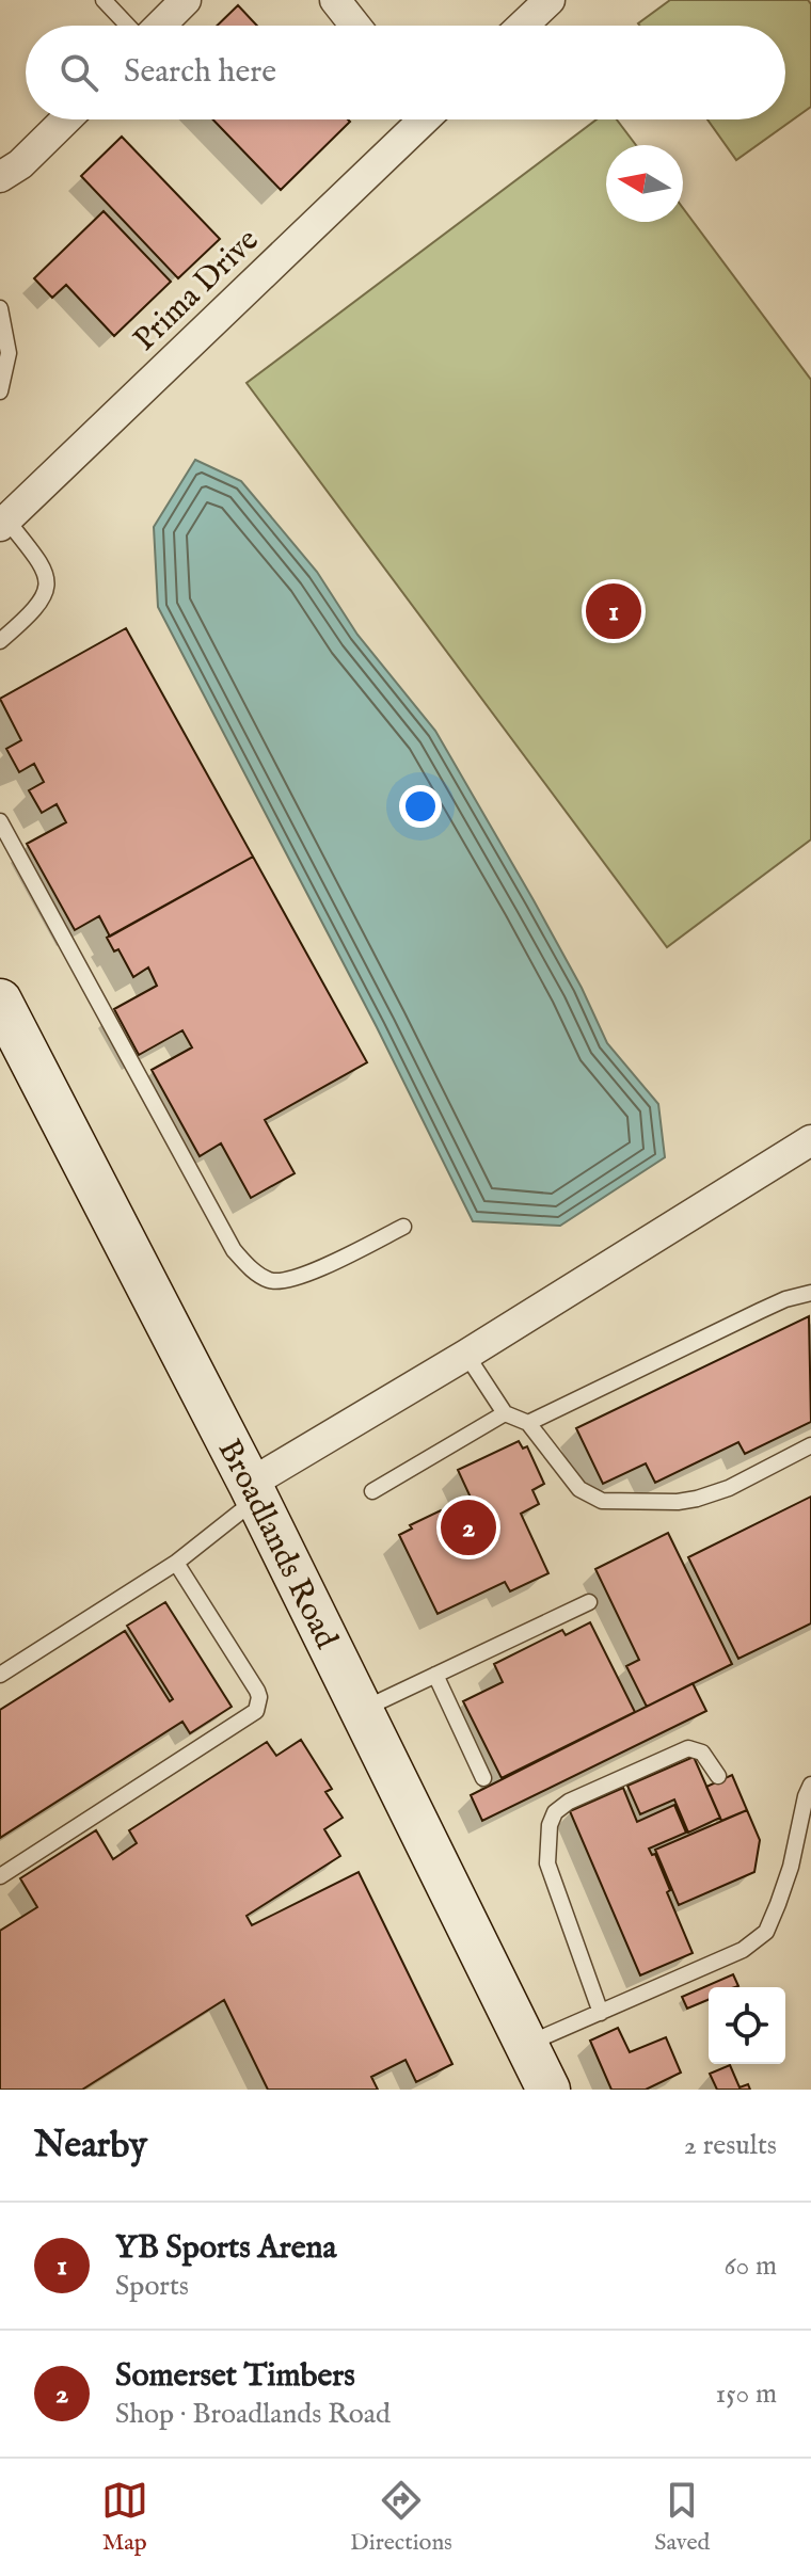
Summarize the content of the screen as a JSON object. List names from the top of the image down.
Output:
{
  "streets": {
    "main road": ["Broadlands Road"],
    "street": ["Prima Drive"]
  },
  "north": "left",
  "page": {
    "search": "Search here",
    "pins": ["1", "2"],
    "heading": ["Nearby", "2 results"],
    "list": [
      {
        "mark": "1",
        "name": "YB Sports Arena",
        "note": "Sports",
        "value": "60 m"
      },
      {
        "mark": "2",
        "name": "Somerset Timbers",
        "note": "Shop · Broadlands Road",
        "value": "150 m"
      }
    ],
    "nav": ["Map", "Directions", "Saved"]
  }
}
